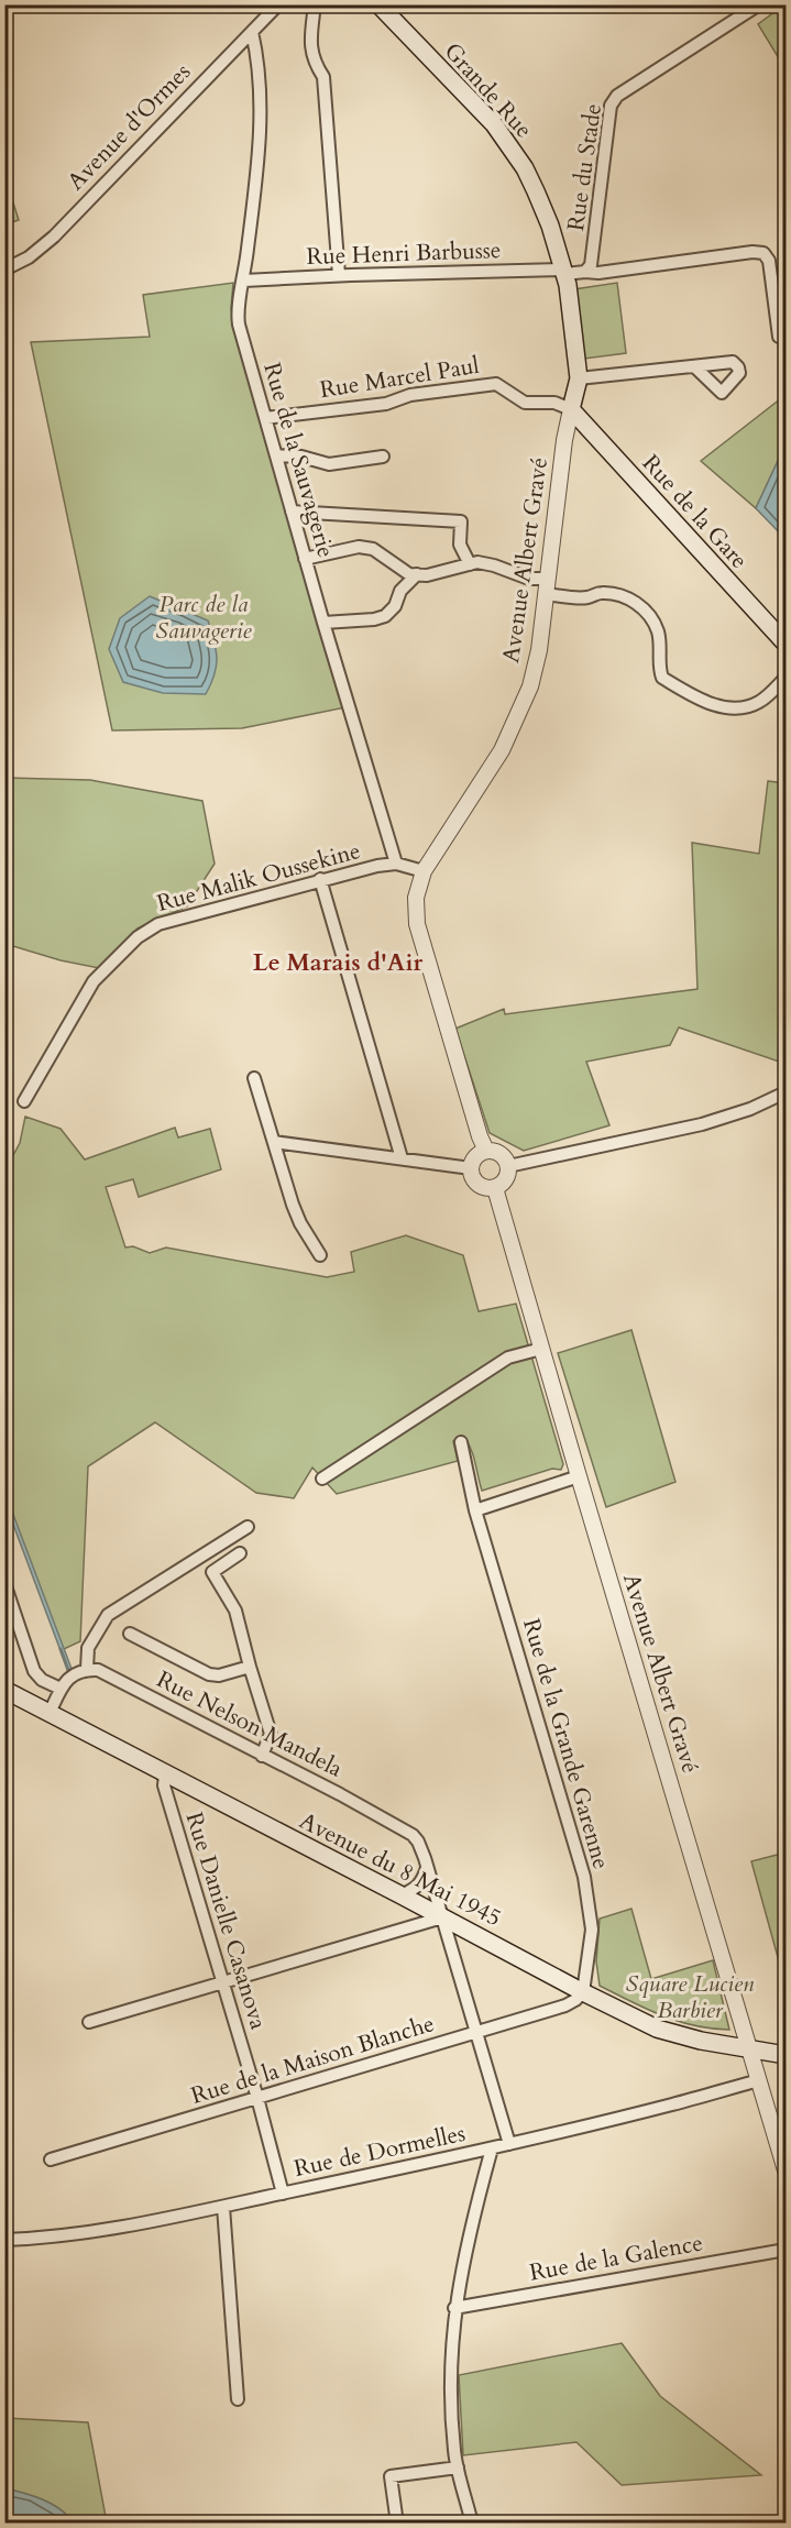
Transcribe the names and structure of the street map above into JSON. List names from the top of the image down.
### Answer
{
  "streets": {
    "main road": ["Grande Rue", "Rue de la Gare", "Avenue du 8 Mai 1945"],
    "street": [
      "Avenue d'Ormes",
      "Rue du Stade",
      "Rue Henri Barbusse",
      "Rue Marcel Paul",
      "Rue de la Sauvagerie",
      "Avenue Albert Gravé",
      "Rue Malik Oussekine",
      "Rue Nelson Mandela",
      "Rue de la Grande Garenne",
      "Rue Danielle Casanova",
      "Rue de la Maison Blanche",
      "Rue de Dormelles",
      "Rue de la Galence"
    ]
  },
  "crossings": [
    ["Grande Rue", "Rue Henri Barbusse"],
    ["Grande Rue", "Rue Marcel Paul"],
    ["Grande Rue", "Rue de la Gare"],
    ["Grande Rue", "Avenue Albert Gravé"],
    ["Avenue d'Ormes", "Rue de la Sauvagerie"],
    ["Rue Henri Barbusse", "Rue de la Sauvagerie"],
    ["Rue Marcel Paul", "Rue de la Sauvagerie"],
    ["Rue Marcel Paul", "Rue de la Gare"],
    ["Rue Marcel Paul", "Avenue Albert Gravé"],
    ["Rue de la Sauvagerie", "Rue Malik Oussekine"],
    ["Rue de la Gare", "Avenue Albert Gravé"],
    ["Avenue Albert Gravé", "Avenue du 8 Mai 1945"],
    ["Avenue Albert Gravé", "Rue de Dormelles"],
    ["Rue Nelson Mandela", "Avenue du 8 Mai 1945"],
    ["Rue Nelson Mandela", "Rue de la Maison Blanche"],
    ["Rue Nelson Mandela", "Rue de Dormelles"],
    ["Rue de la Grande Garenne", "Avenue du 8 Mai 1945"],
    ["Rue de la Grande Garenne", "Rue de la Maison Blanche"],
    ["Avenue du 8 Mai 1945", "Rue Danielle Casanova"],
    ["Avenue du 8 Mai 1945", "Rue de la Maison Blanche"],
    ["Rue Danielle Casanova", "Rue de la Maison Blanche"],
    ["Rue Danielle Casanova", "Rue de Dormelles"]
  ],
  "districts": ["Le Marais d'Air"],
  "parks": ["Parc de la Sauvagerie", "Square Lucien Barbier"]
}
